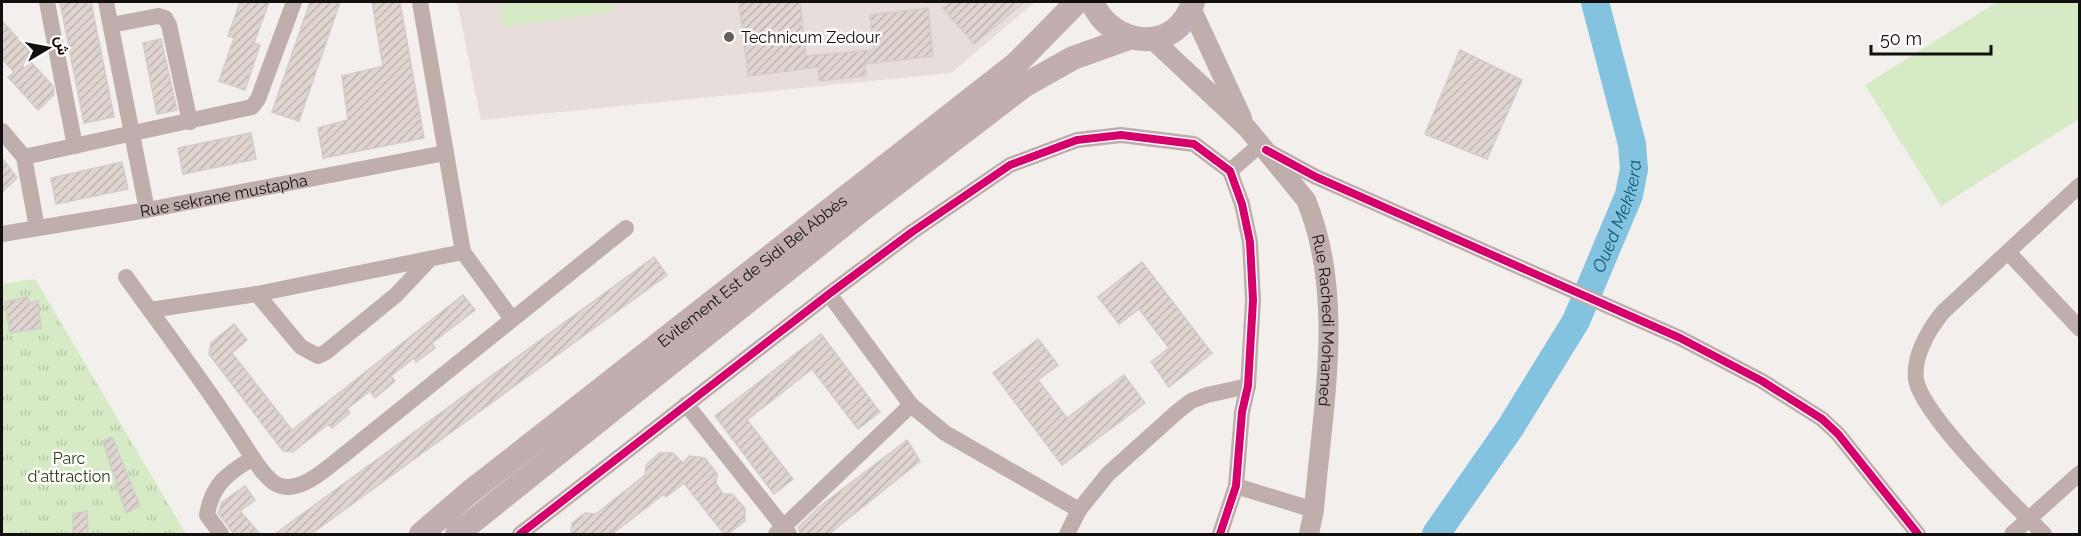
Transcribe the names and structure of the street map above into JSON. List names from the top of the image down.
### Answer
{
  "streets": {
    "highway": ["Evitement Est de Sidi Bel Abbès"],
    "main road": ["Rue Rachedi Mohamed"],
    "street": ["Rue sekrane mustapha"]
  },
  "water": ["Oued Mekkera"],
  "parks": ["Parc d'attraction"],
  "places": ["Technicum Zedour"],
  "scale_bar": "50 m",
  "north": "right"
}
